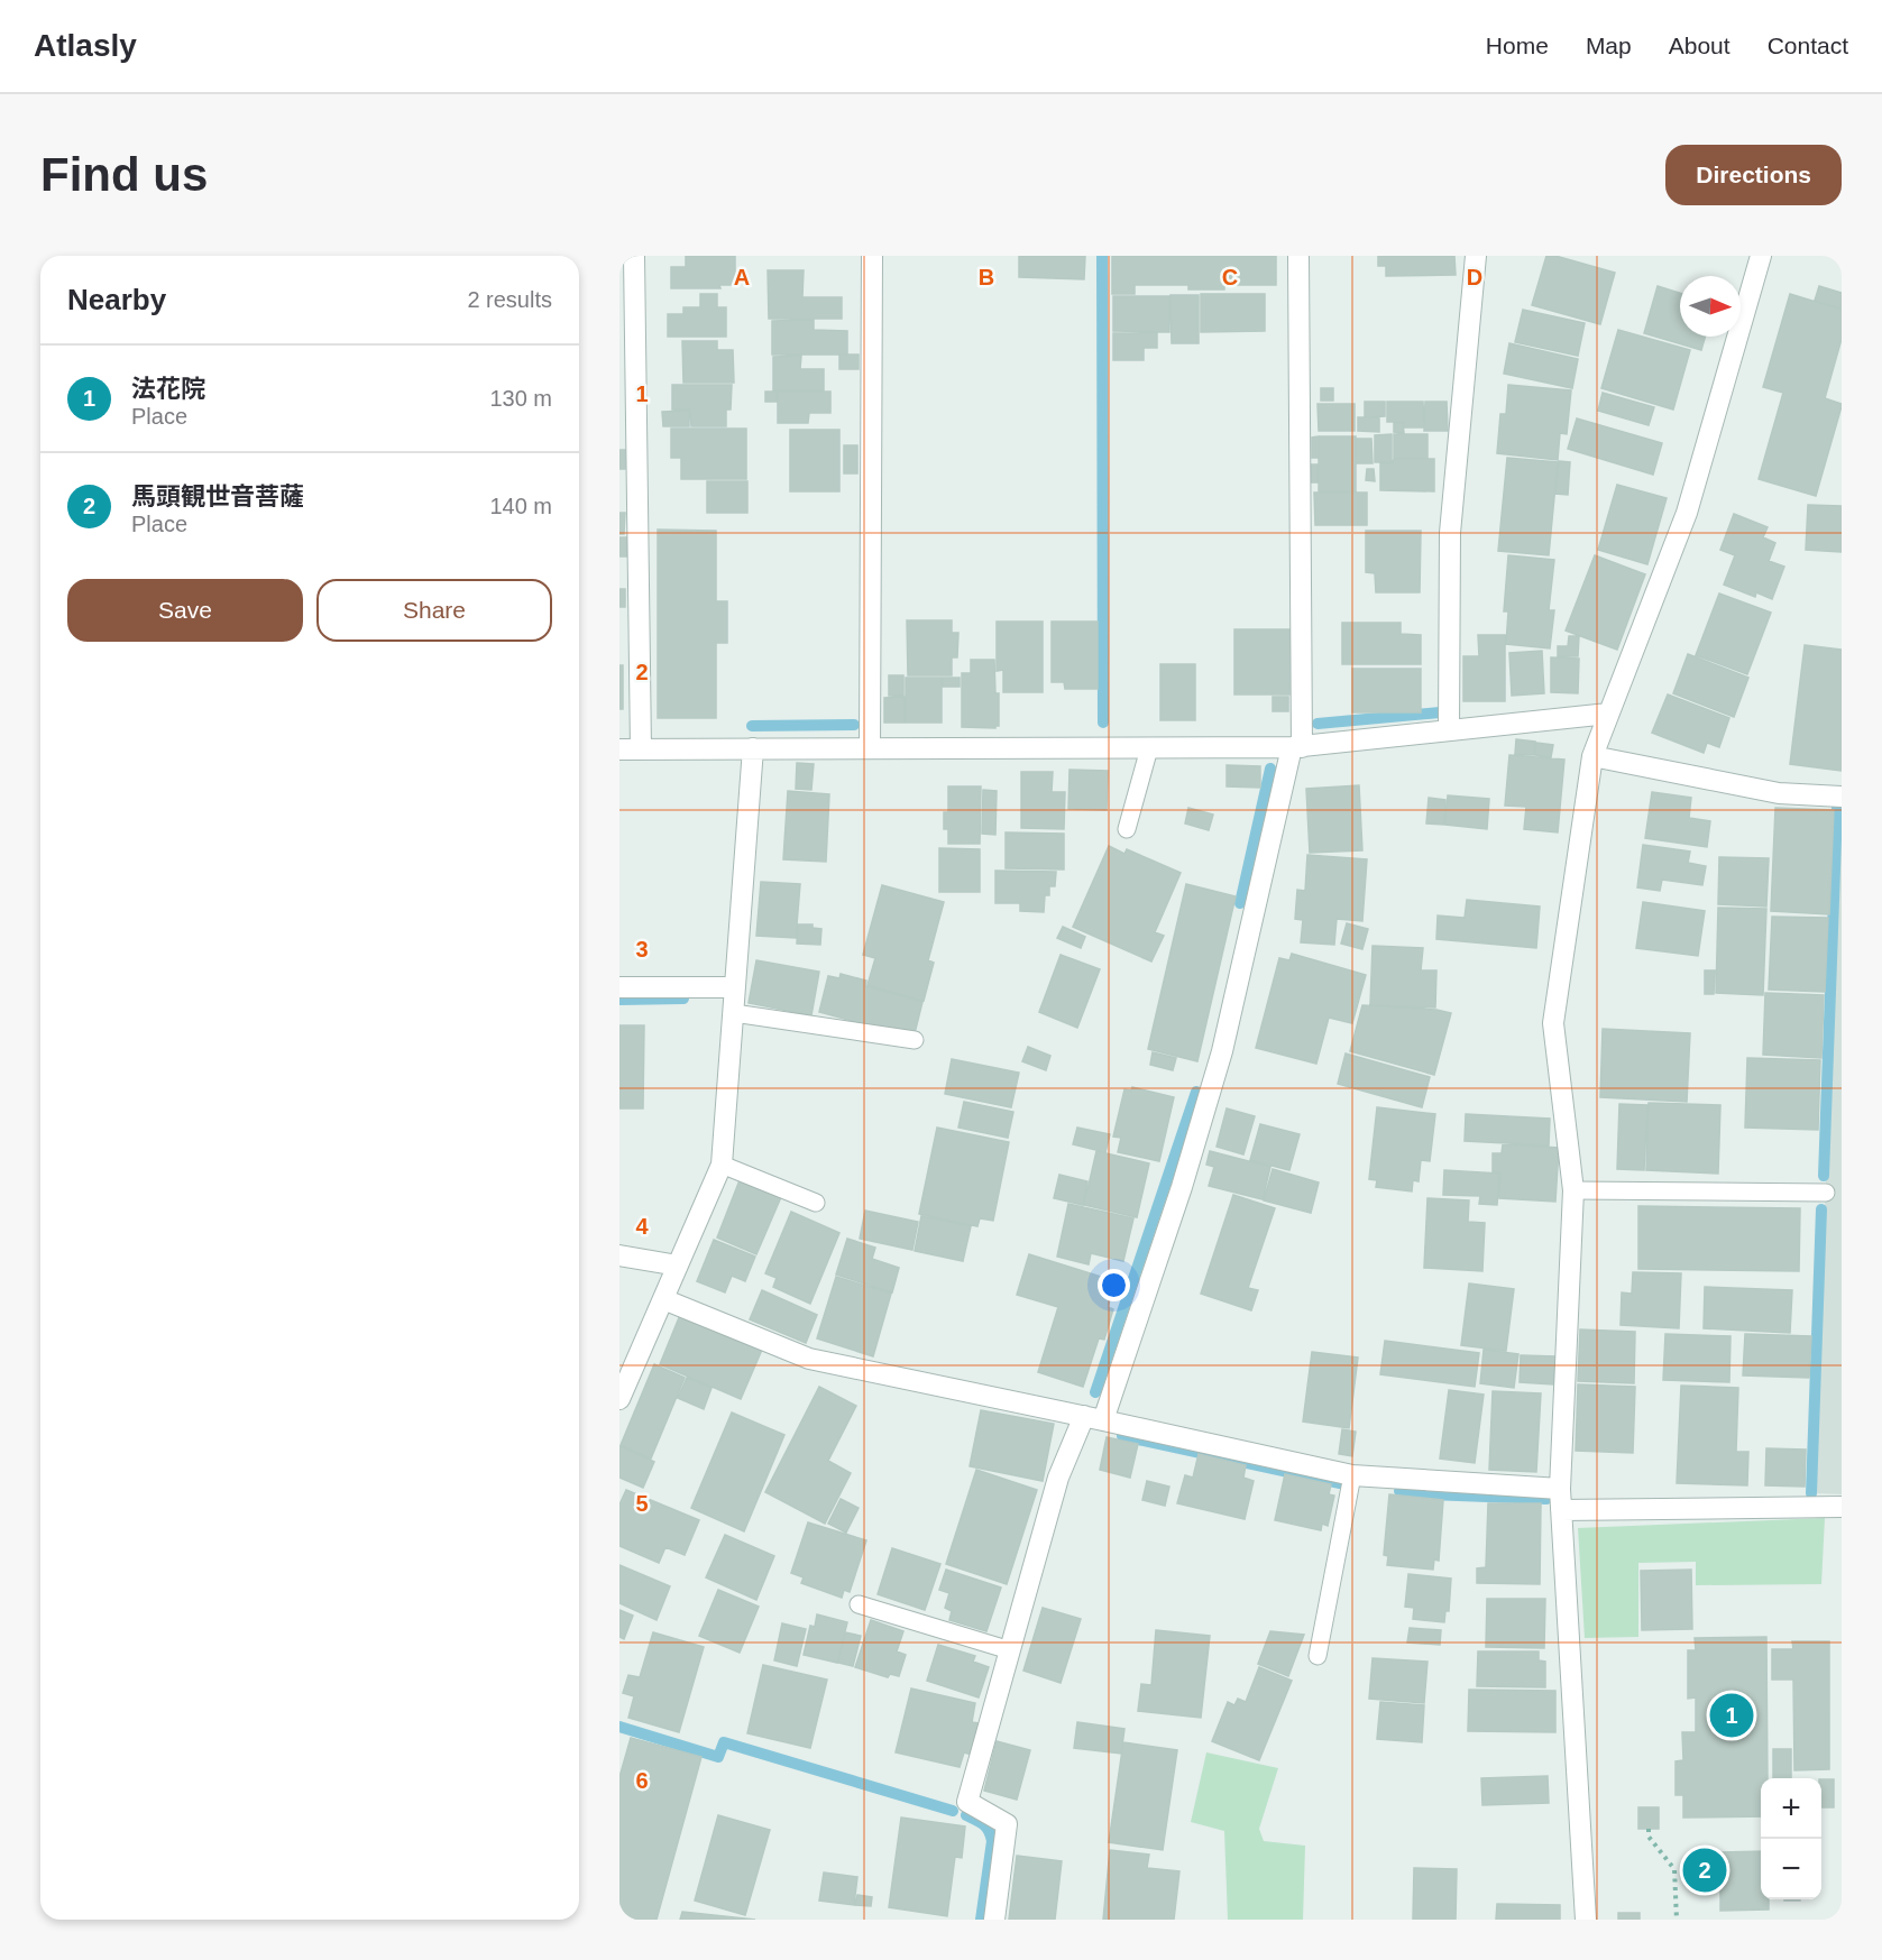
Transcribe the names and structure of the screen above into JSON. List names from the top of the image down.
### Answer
{
  "north": "right",
  "page": {
    "header": "Atlasly",
    "nav": [
      "Home",
      "Map",
      "About",
      "Contact"
    ],
    "buttons": [
      "Directions",
      ["Save", "Share"]
    ],
    "title": "Find us",
    "heading": ["Nearby", "2 results"],
    "list": [
      {
        "mark": "1",
        "name": "法花院",
        "note": "Place",
        "value": "130 m"
      },
      {
        "mark": "2",
        "name": "馬頭観世音菩薩",
        "note": "Place",
        "value": "140 m"
      }
    ],
    "pins": ["1", "2"],
    "map_buttons": ["+", "−"]
  },
  "grid": {
    "columns": [
      "A",
      "B",
      "C",
      "D"
    ],
    "rows": [
      "1",
      "2",
      "3",
      "4",
      "5",
      "6"
    ]
  }
}
